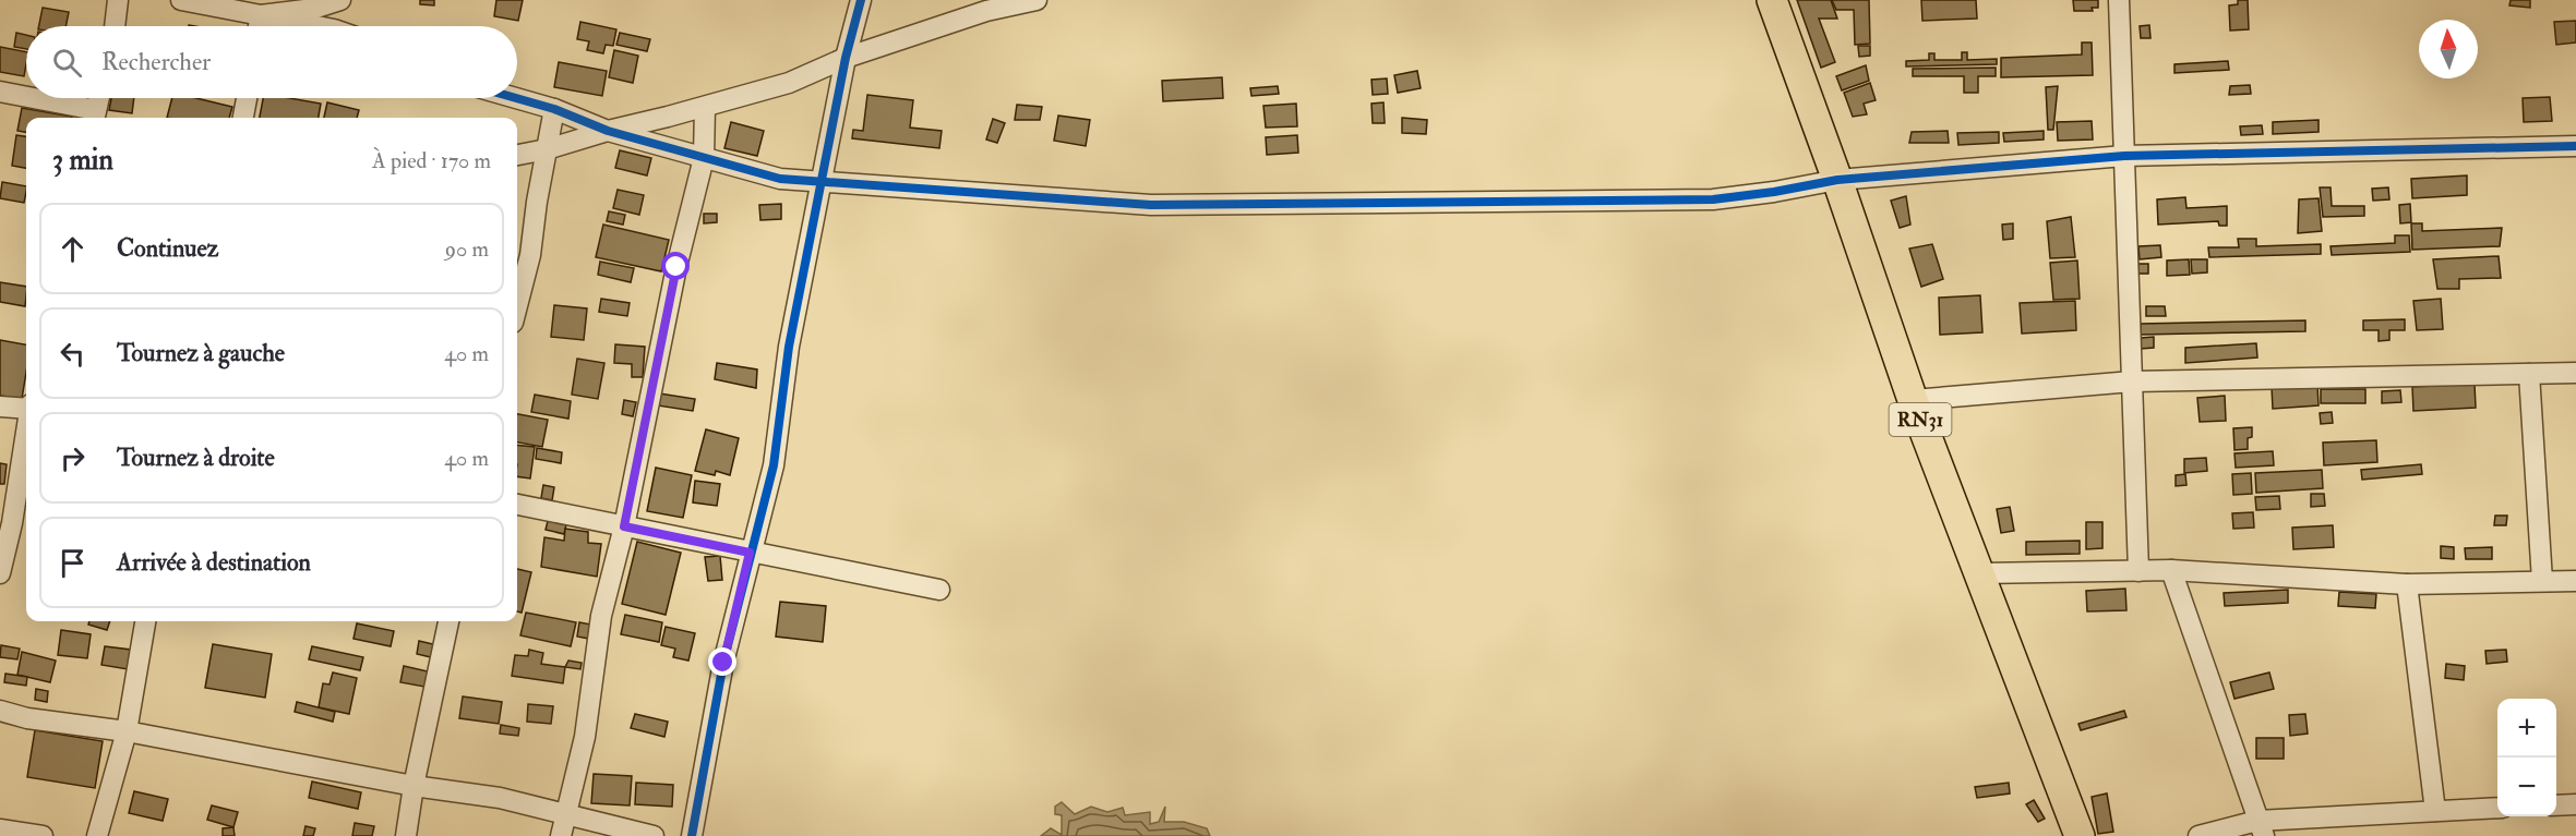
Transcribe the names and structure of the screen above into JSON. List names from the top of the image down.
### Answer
{
  "streets": {
    "main road": ["RN31"]
  },
  "north": "top",
  "page": {
    "search": "Rechercher",
    "heading": ["3 min", "À pied · 170 m"],
    "list": [
      ["Continuez", "90 m"],
      ["Tournez à gauche", "40 m"],
      ["Tournez à droite", "40 m"],
      "Arrivée à destination"
    ],
    "map_buttons": ["+", "−"]
  }
}
